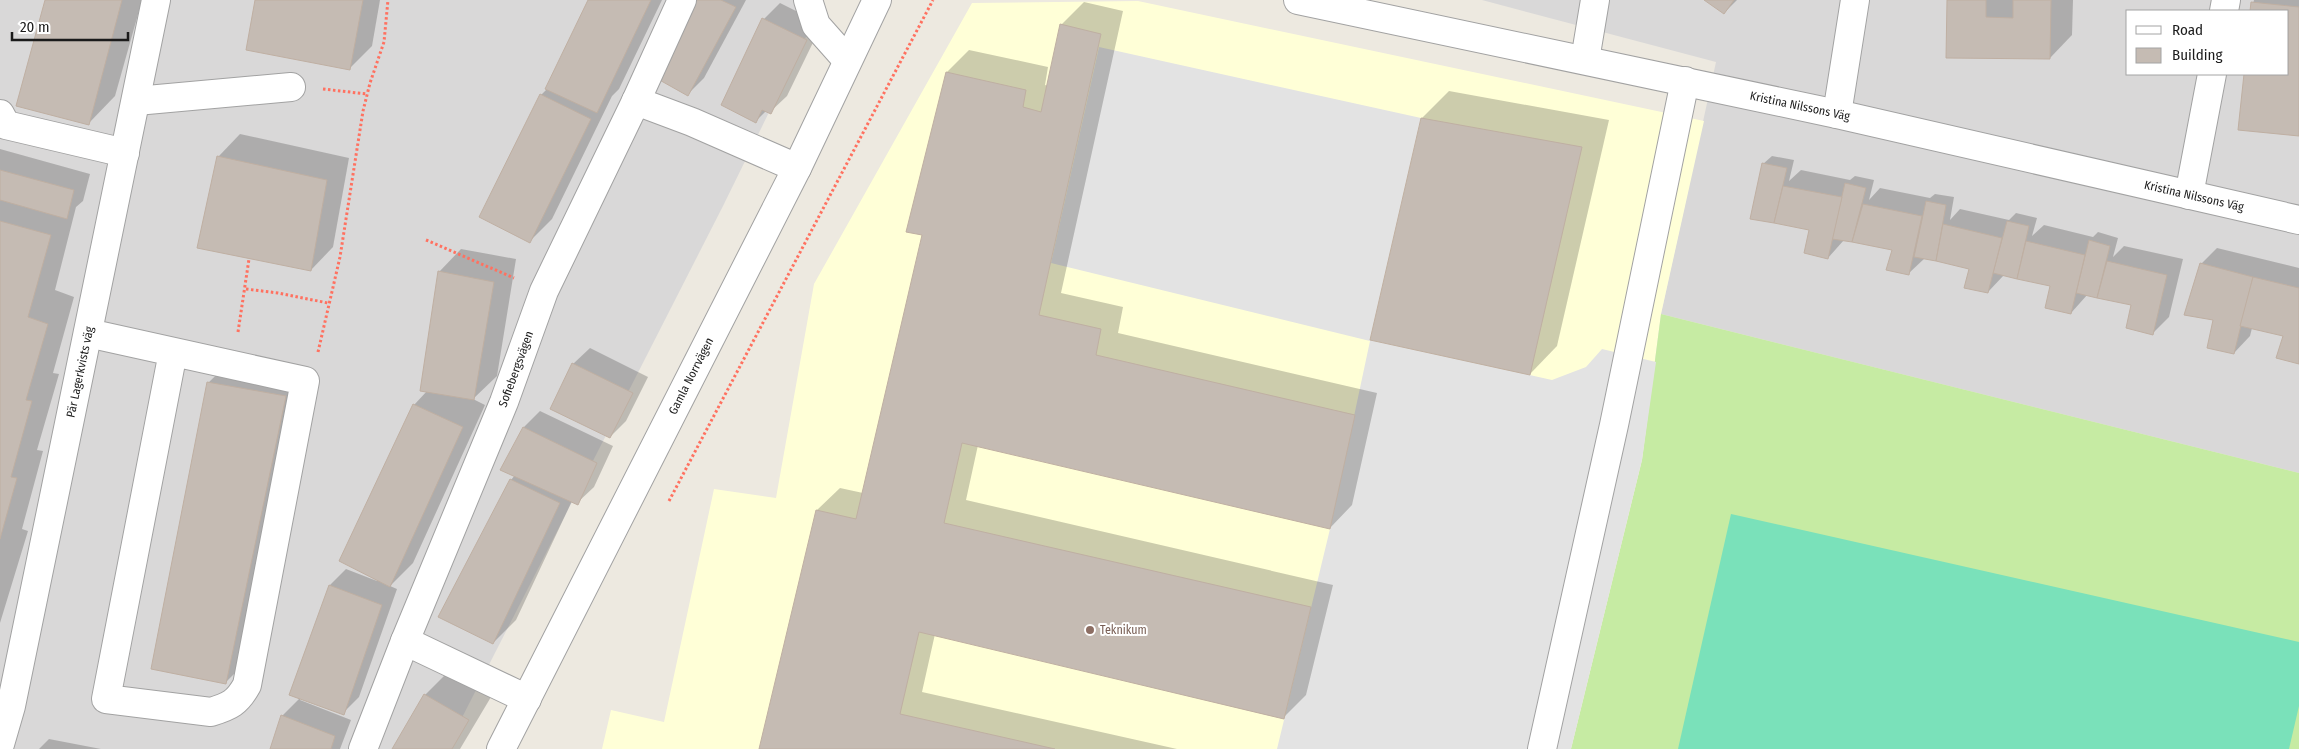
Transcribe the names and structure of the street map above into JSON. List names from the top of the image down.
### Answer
{
  "streets": {
    "street": [
      "Kristina Nilssons Väg",
      "Sofiebergsvägen",
      "Pär Lagerkvists väg",
      "Gamla Norrvägen"
    ]
  },
  "places": ["Teknikum"],
  "legend": ["Road", "Building"],
  "scale_bar": "20 m"
}
